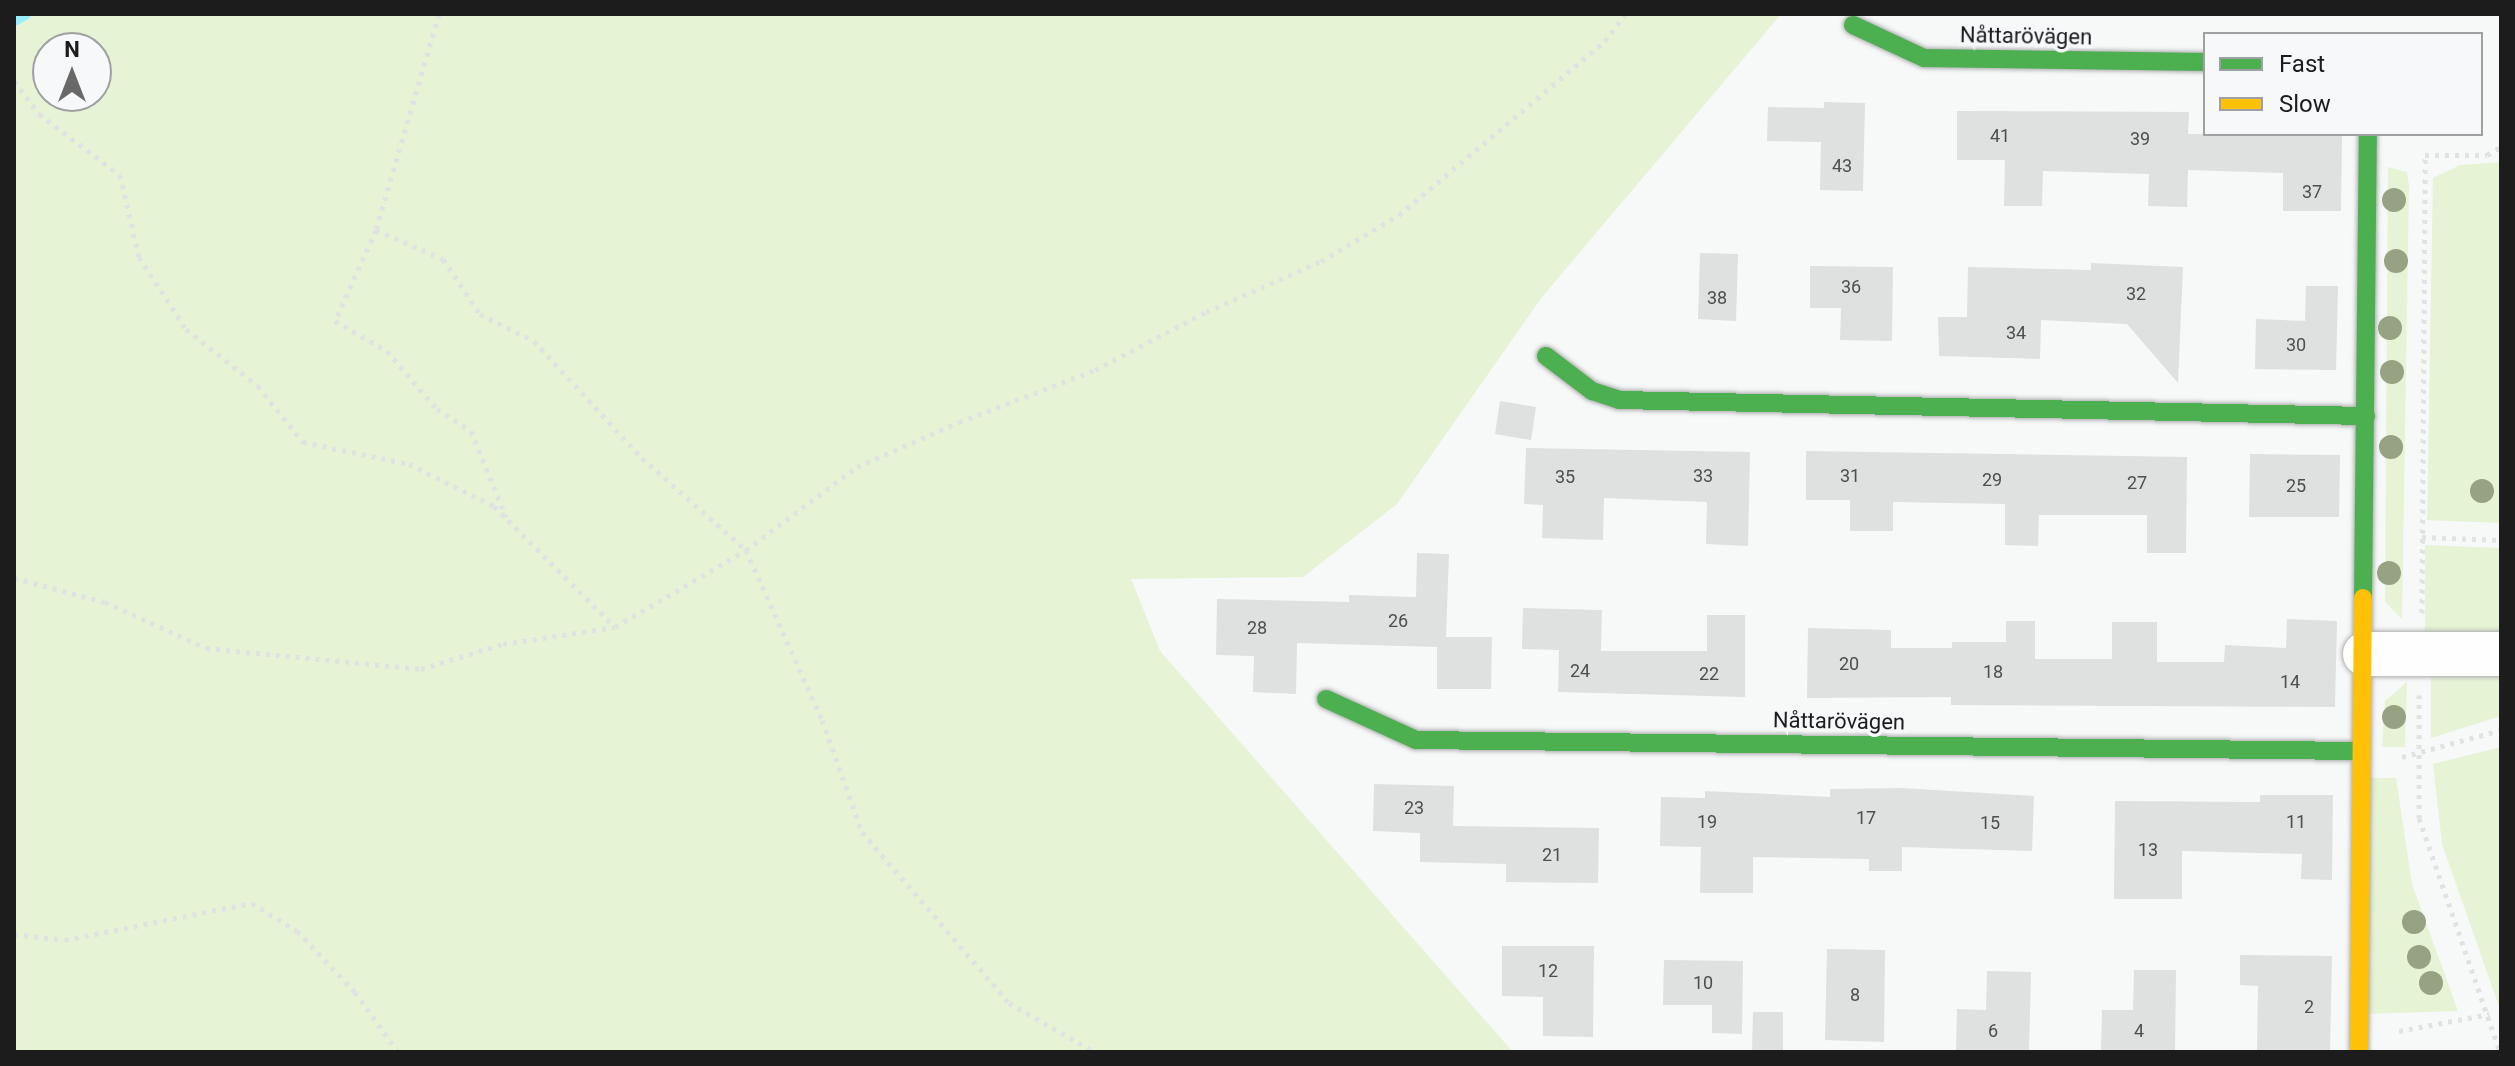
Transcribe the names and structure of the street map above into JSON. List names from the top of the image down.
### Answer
{
  "streets": {
    "street": ["Nåttarövägen"]
  },
  "house_numbers": [
    "41",
    "39",
    "43",
    "37",
    "36",
    "32",
    "38",
    "34",
    "30",
    "33",
    "31",
    "35",
    "29",
    "27",
    "25",
    "26",
    "28",
    "20",
    "24",
    "18",
    "22",
    "14",
    "23",
    "17",
    "19",
    "11",
    "15",
    "13",
    "21",
    "12",
    "10",
    "8",
    "2",
    "6",
    "4"
  ],
  "legend": ["Fast", "Slow"],
  "north": "top"
}
